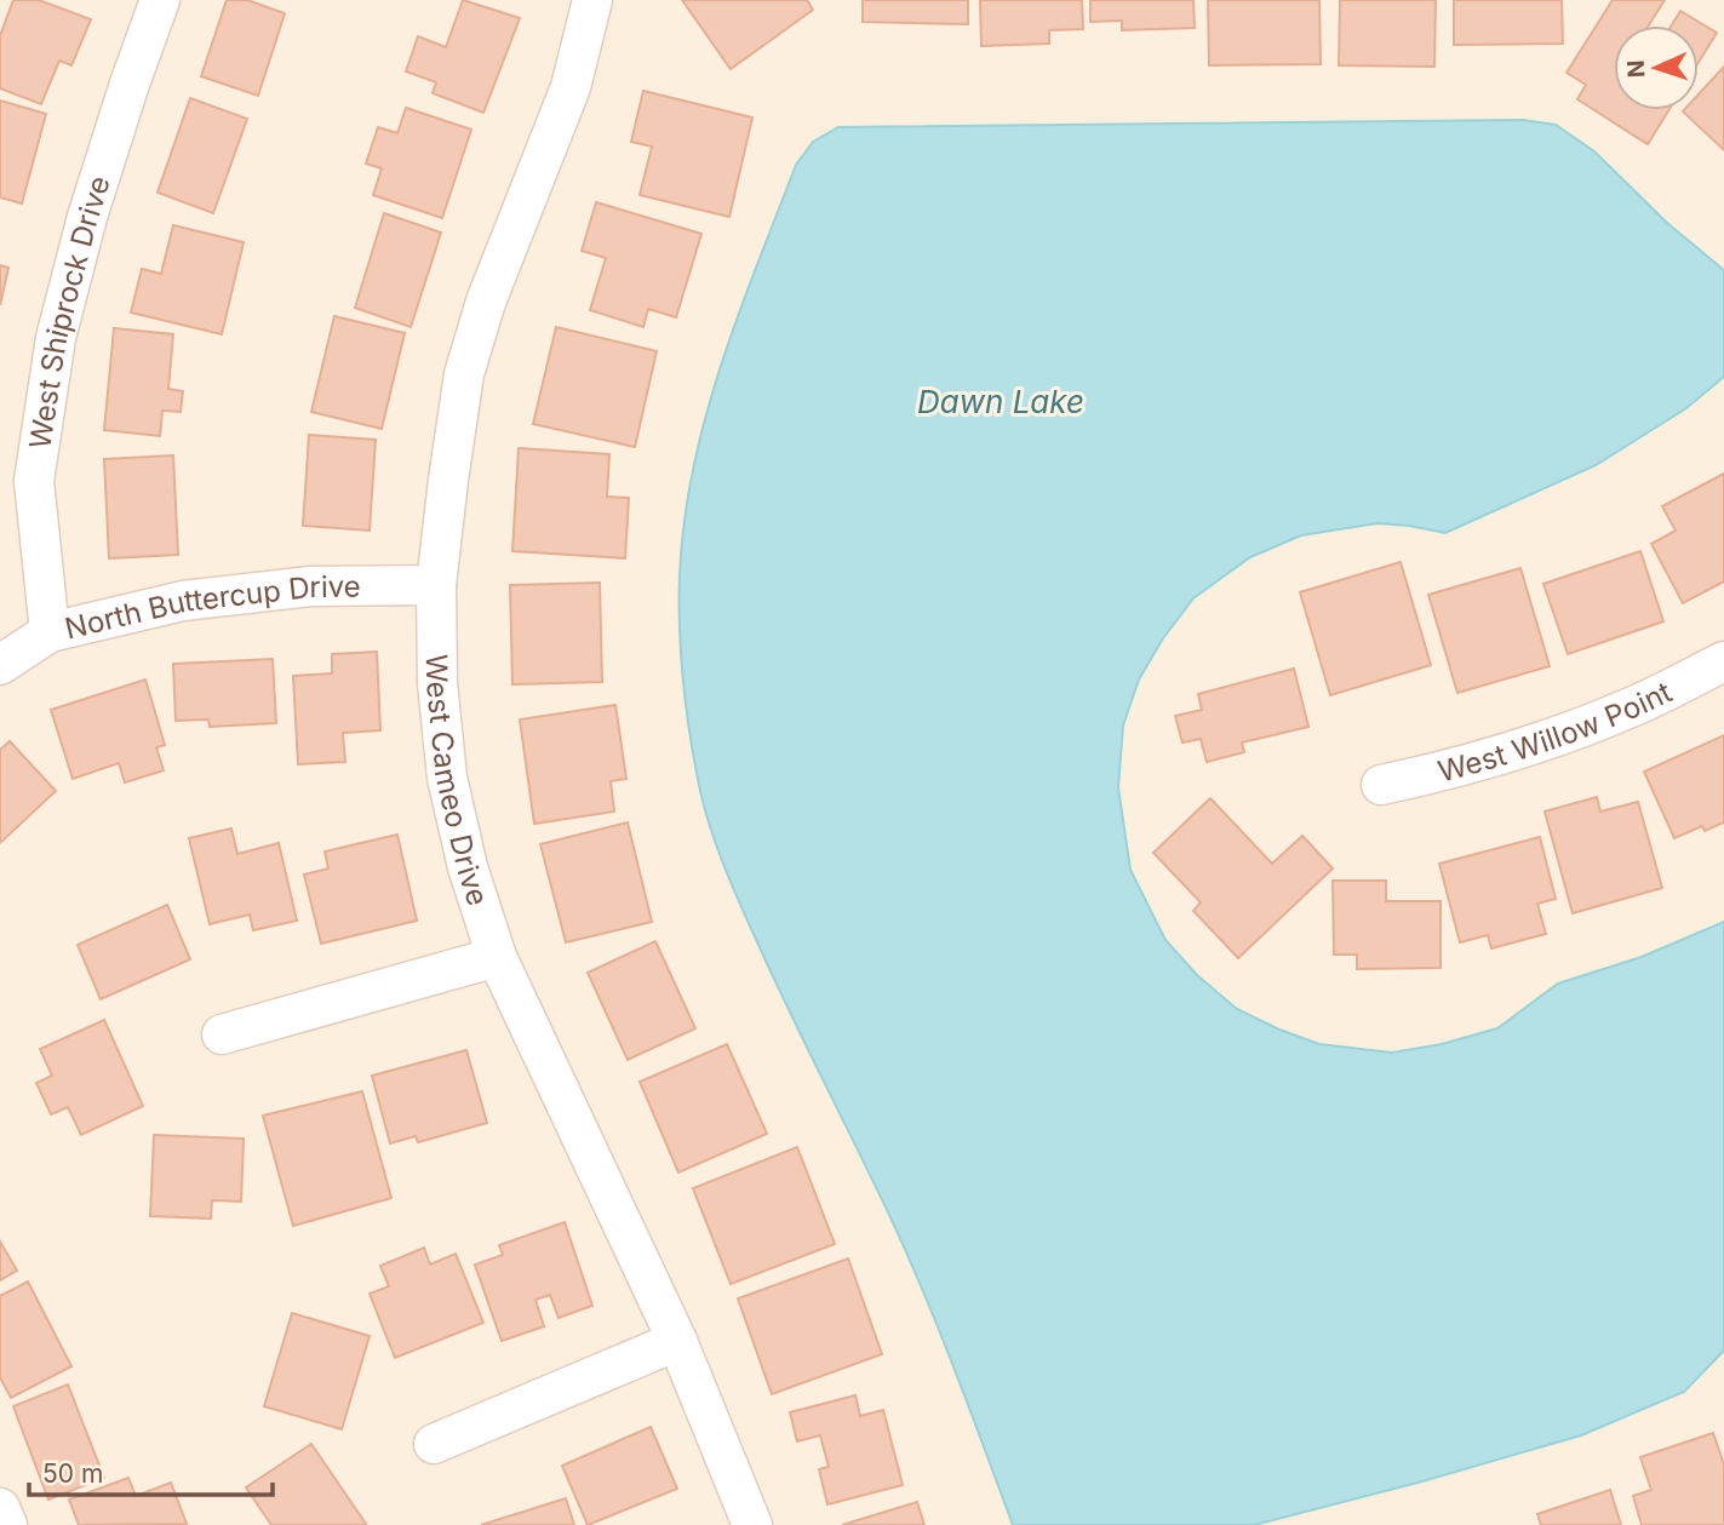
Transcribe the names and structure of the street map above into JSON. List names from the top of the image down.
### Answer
{
  "streets": {
    "street": [
      "West Shiprock Drive",
      "North Buttercup Drive",
      "West Willow Point",
      "West Cameo Drive"
    ]
  },
  "crossings": [
    ["West Shiprock Drive", "North Buttercup Drive"],
    ["North Buttercup Drive", "West Cameo Drive"]
  ],
  "water": ["Dawn Lake"],
  "scale_bar": "50 m",
  "north": "left"
}
